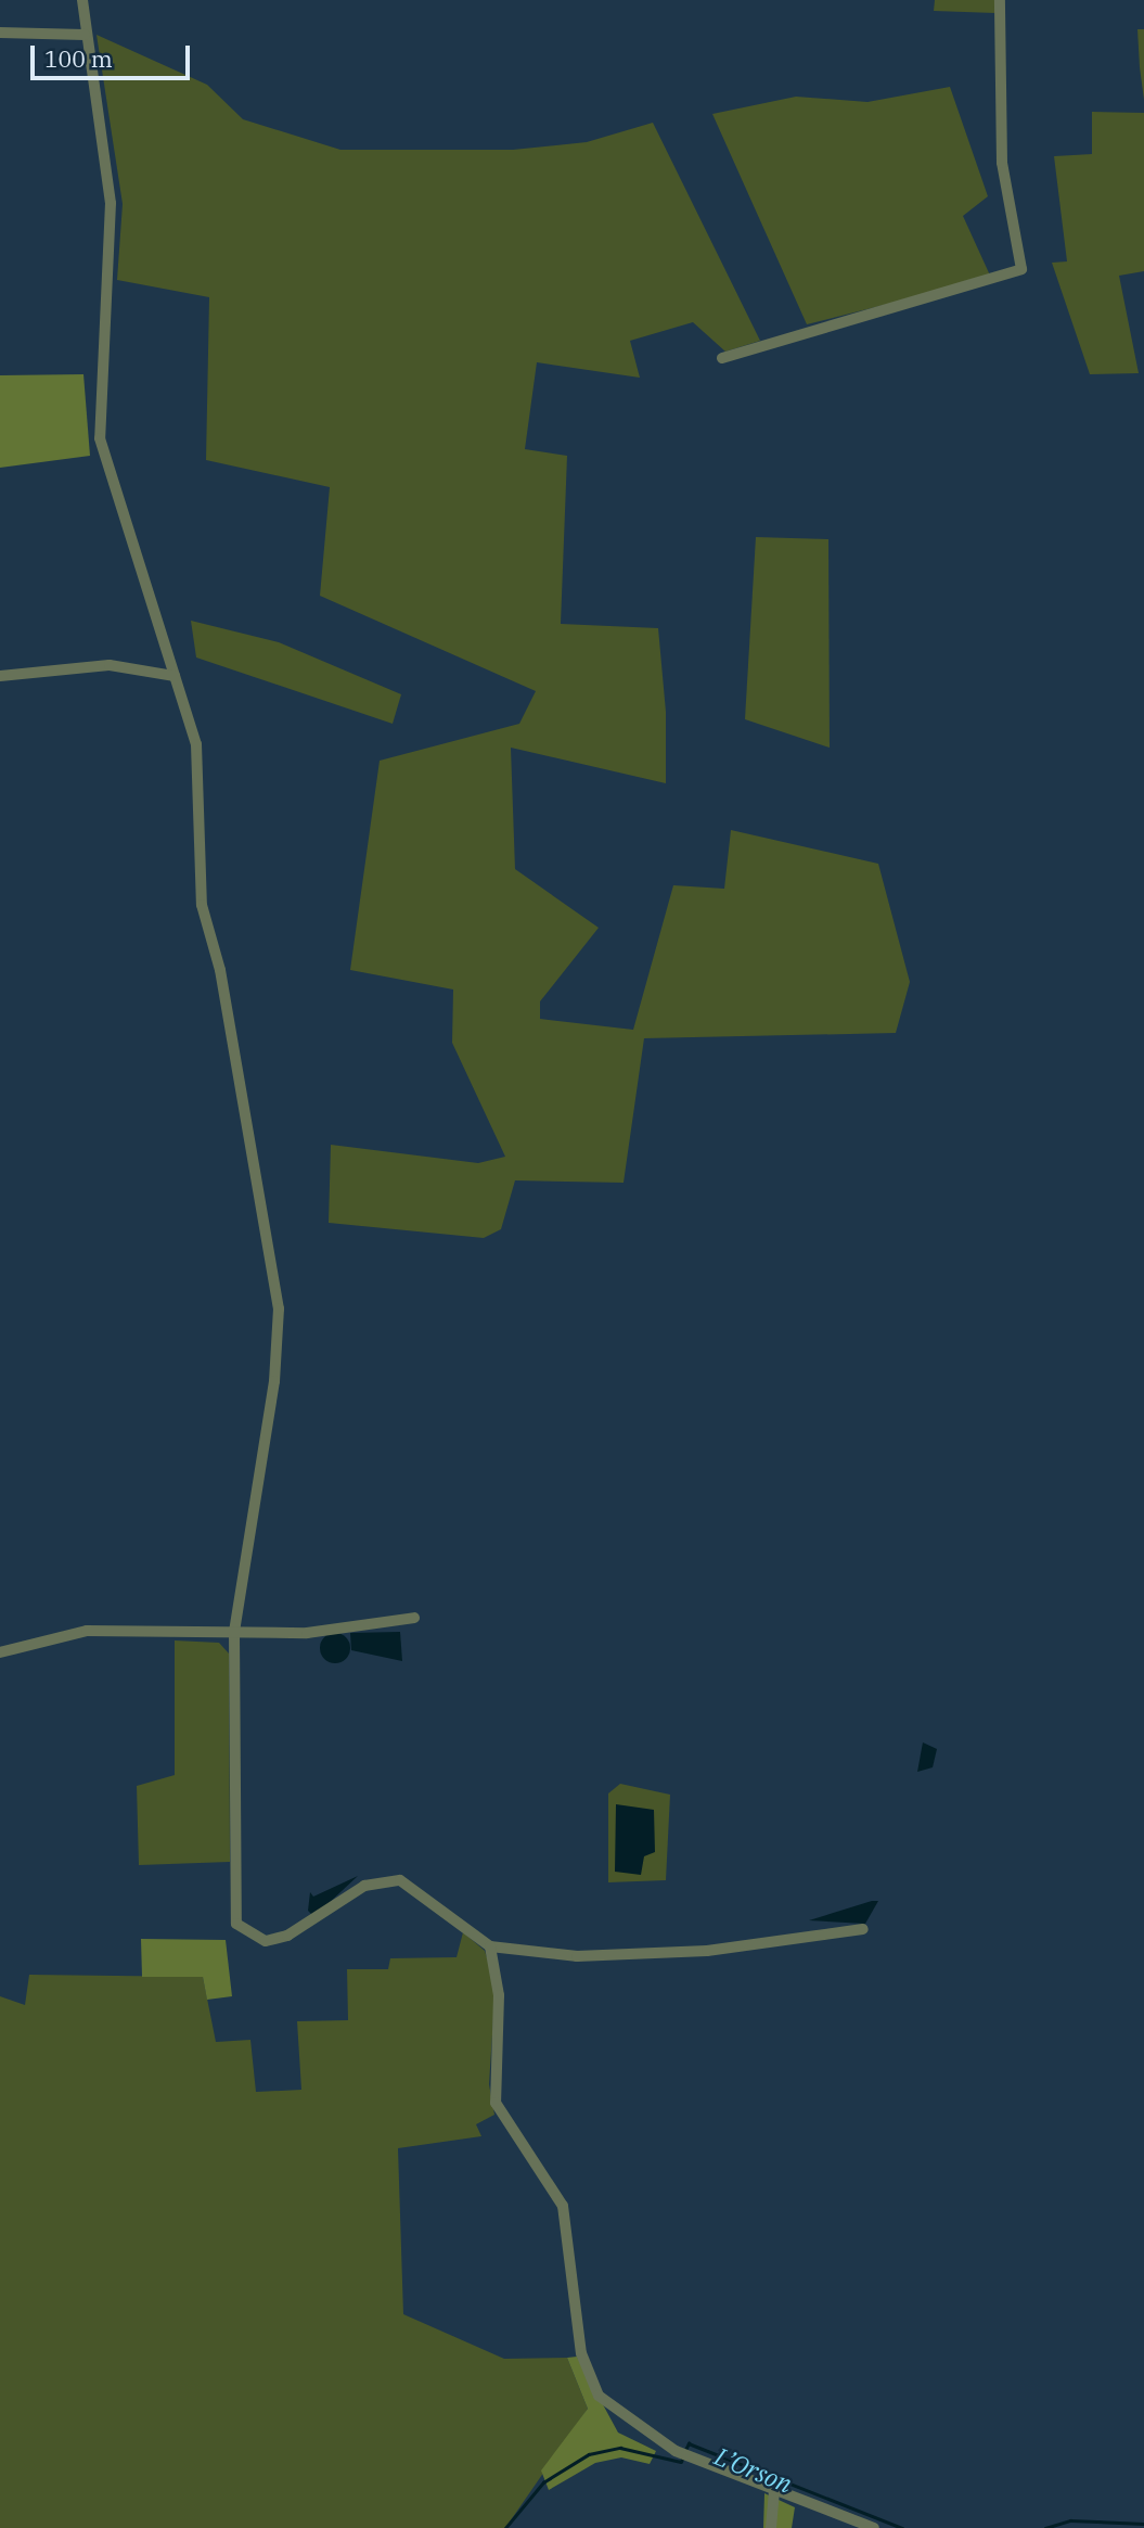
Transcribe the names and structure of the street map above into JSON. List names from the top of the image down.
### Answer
{
  "water": ["L’Orson"],
  "scale_bar": "100 m"
}
